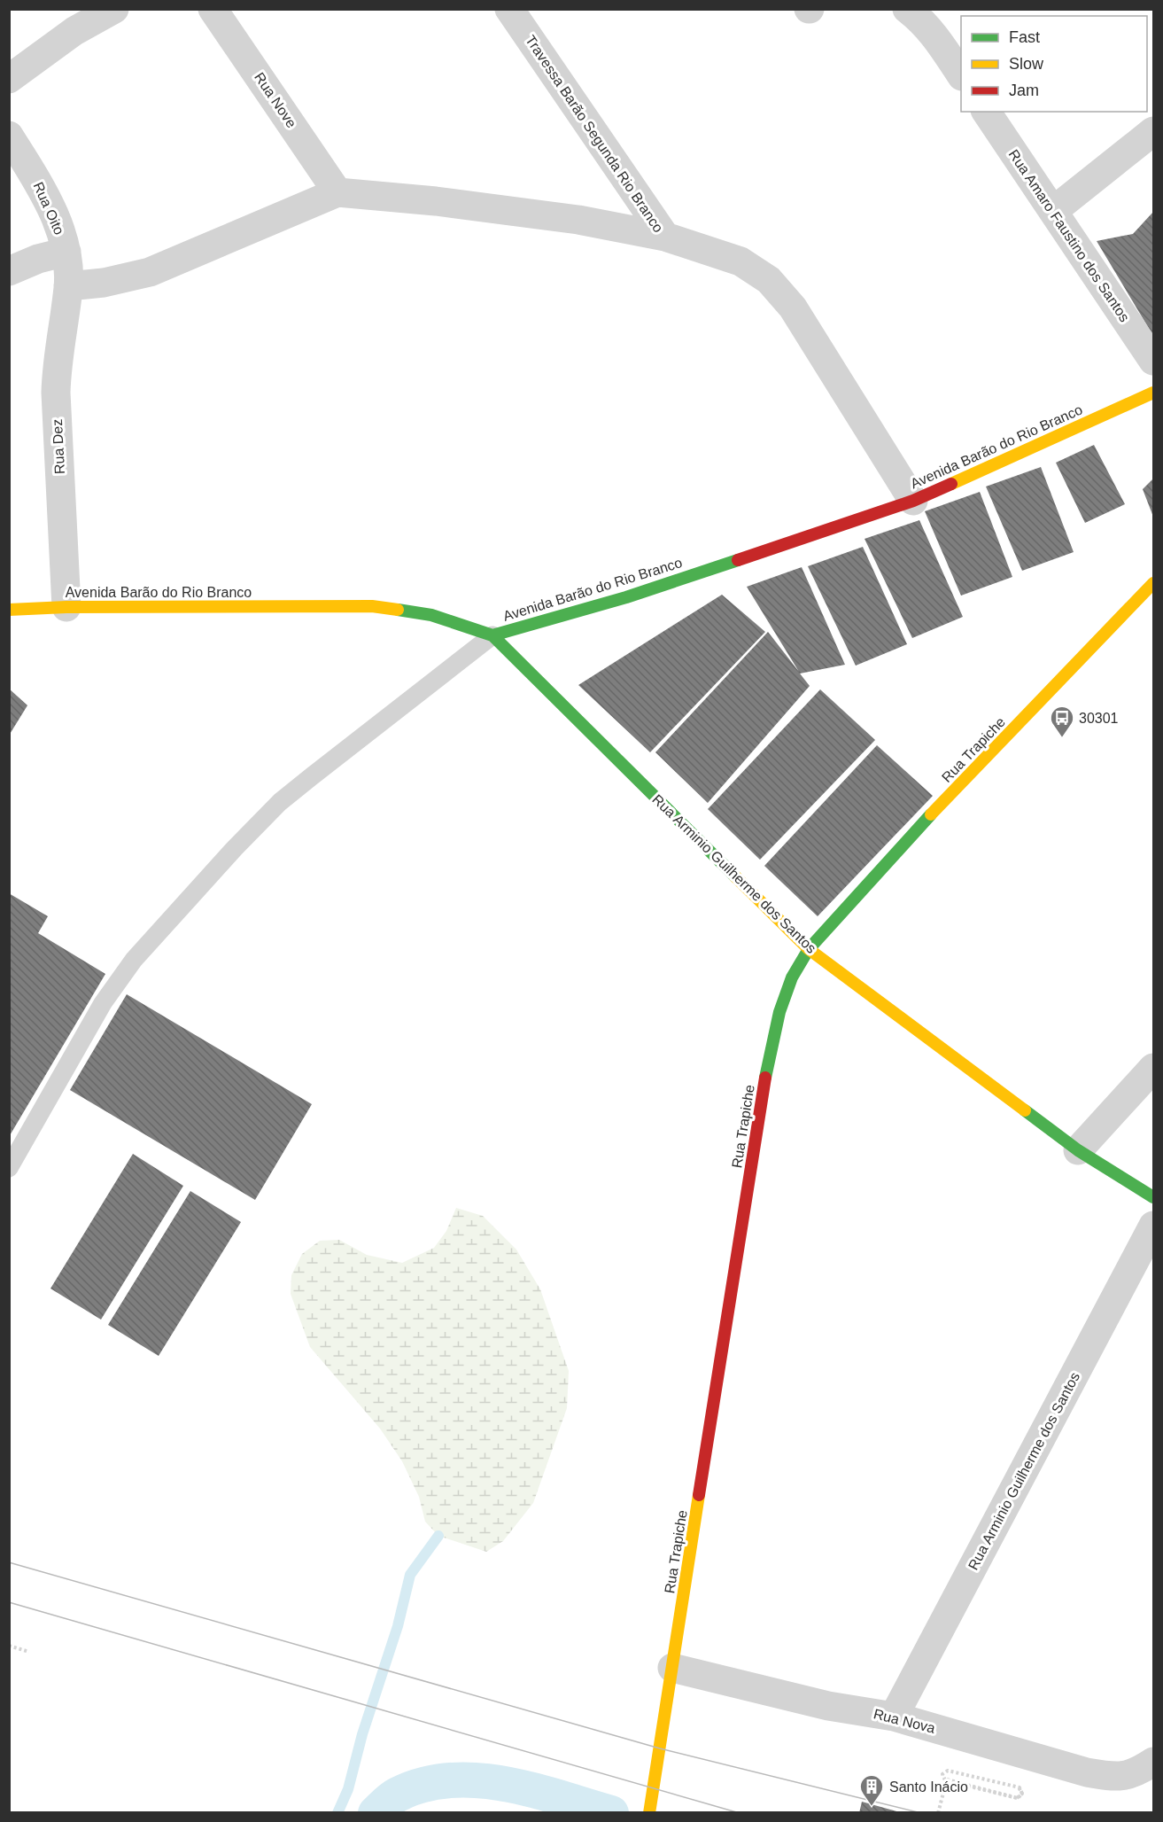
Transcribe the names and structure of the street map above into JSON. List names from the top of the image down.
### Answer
{
  "streets": {
    "street": [
      "Rua Nove",
      "Travessa Barão Segunda Rio Branco",
      "Rua Oito",
      "Rua Amaro Faustino dos Santos",
      "Rua Dez",
      "Avenida Barão do Rio Branco",
      "Rua Trapiche",
      "Rua Arminio Guilherme dos Santos",
      "Rua Nova"
    ]
  },
  "crossings": [
    ["Travessa Barão Segunda Rio Branco", "Avenida Barão do Rio Branco"],
    ["Rua Oito", "Rua Dez"],
    ["Rua Dez", "Avenida Barão do Rio Branco"],
    ["Avenida Barão do Rio Branco", "Rua Arminio Guilherme dos Santos"],
    ["Rua Trapiche", "Rua Arminio Guilherme dos Santos"],
    ["Rua Trapiche", "Rua Nova"],
    ["Rua Arminio Guilherme dos Santos", "Rua Nova"]
  ],
  "places": {
    "bus stop": ["30301"],
    "building": ["Santo Inácio"]
  },
  "legend": ["Fast", "Slow", "Jam"]
}
